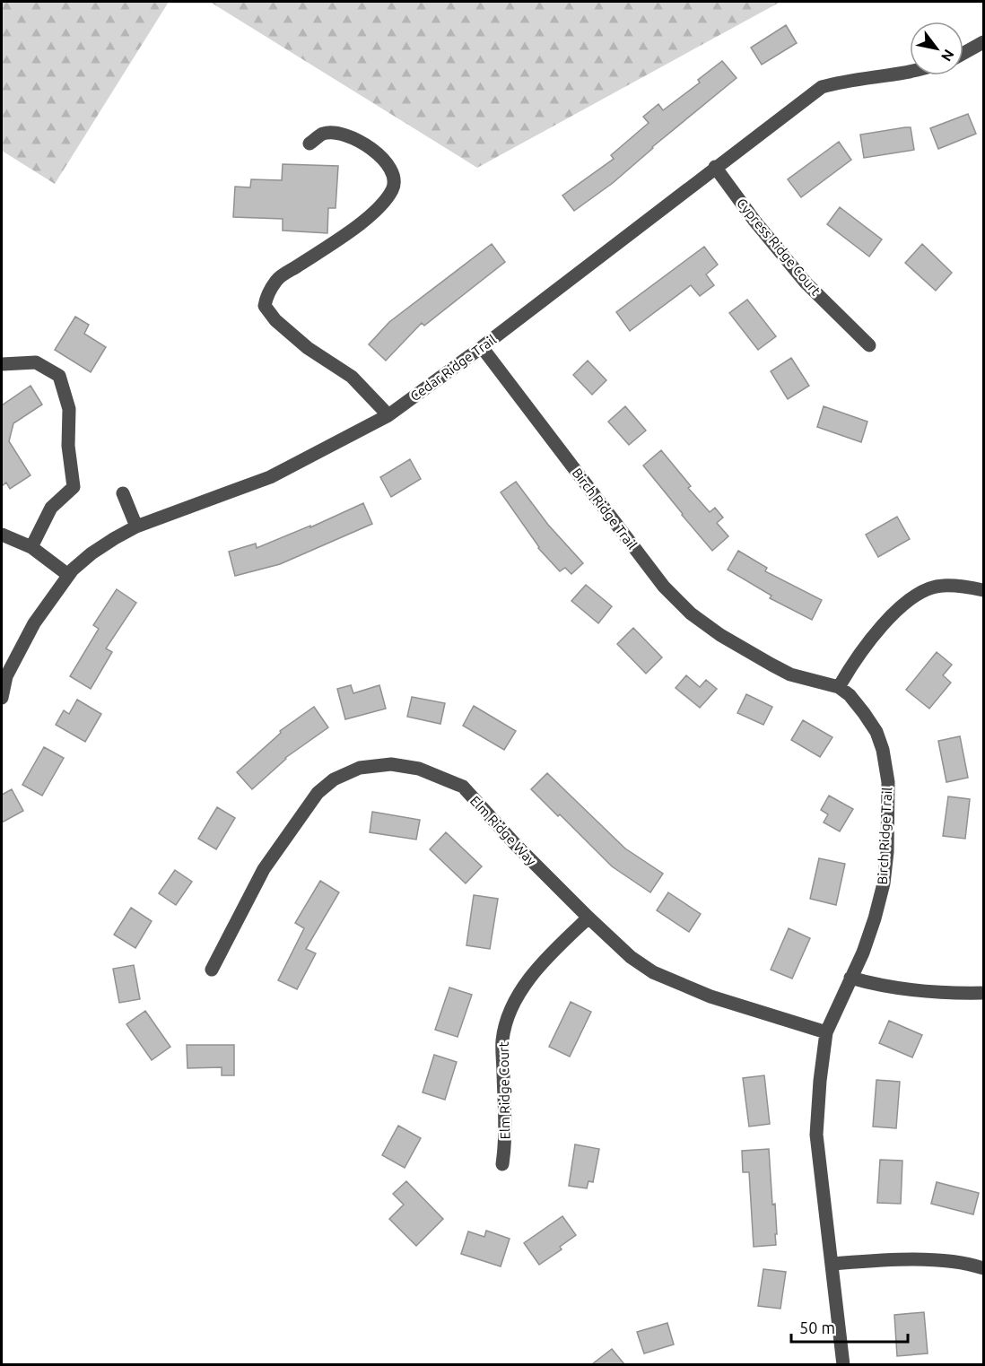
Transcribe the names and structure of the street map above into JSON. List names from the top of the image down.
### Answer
{
  "streets": {
    "street": [
      "Cypress Ridge Court",
      "Cedar Ridge Trail",
      "Birch Ridge Trail",
      "Elm Ridge Way",
      "Elm Ridge Court"
    ]
  },
  "crossings": [
    ["Cypress Ridge Court", "Cedar Ridge Trail"],
    ["Cedar Ridge Trail", "Birch Ridge Trail"],
    ["Birch Ridge Trail", "Elm Ridge Way"],
    ["Elm Ridge Way", "Elm Ridge Court"]
  ],
  "scale_bar": "50 m",
  "north": "bottom right"
}
